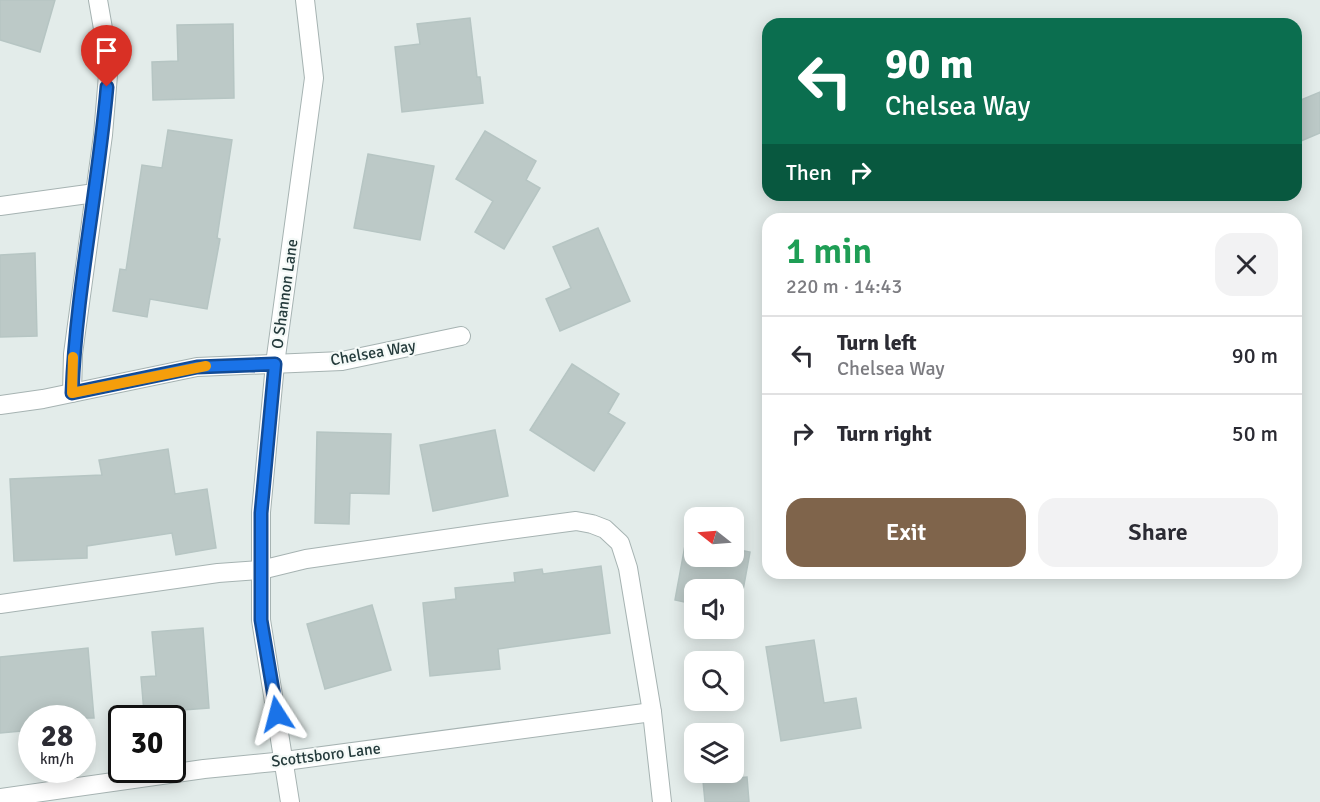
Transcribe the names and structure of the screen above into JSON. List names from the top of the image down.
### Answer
{
  "streets": {
    "street": ["O Shannon Lane", "Chelsea Way", "Scottsboro Lane"]
  },
  "crossings": [
    ["O Shannon Lane", "Chelsea Way"],
    ["O Shannon Lane", "Scottsboro Lane"]
  ],
  "north": "left",
  "page": {
    "turn": ["90 m", "Chelsea Way"],
    "then": "Then",
    "heading": ["1 min", "220 m · 14:43"],
    "list": [
      {
        "name": "Turn left",
        "note": "Chelsea Way",
        "value": "90 m"
      },
      {
        "name": "Turn right",
        "value": "50 m"
      }
    ],
    "buttons": ["Exit", "Share"],
    "speed": "28 km/h",
    "limit": "30"
  }
}
